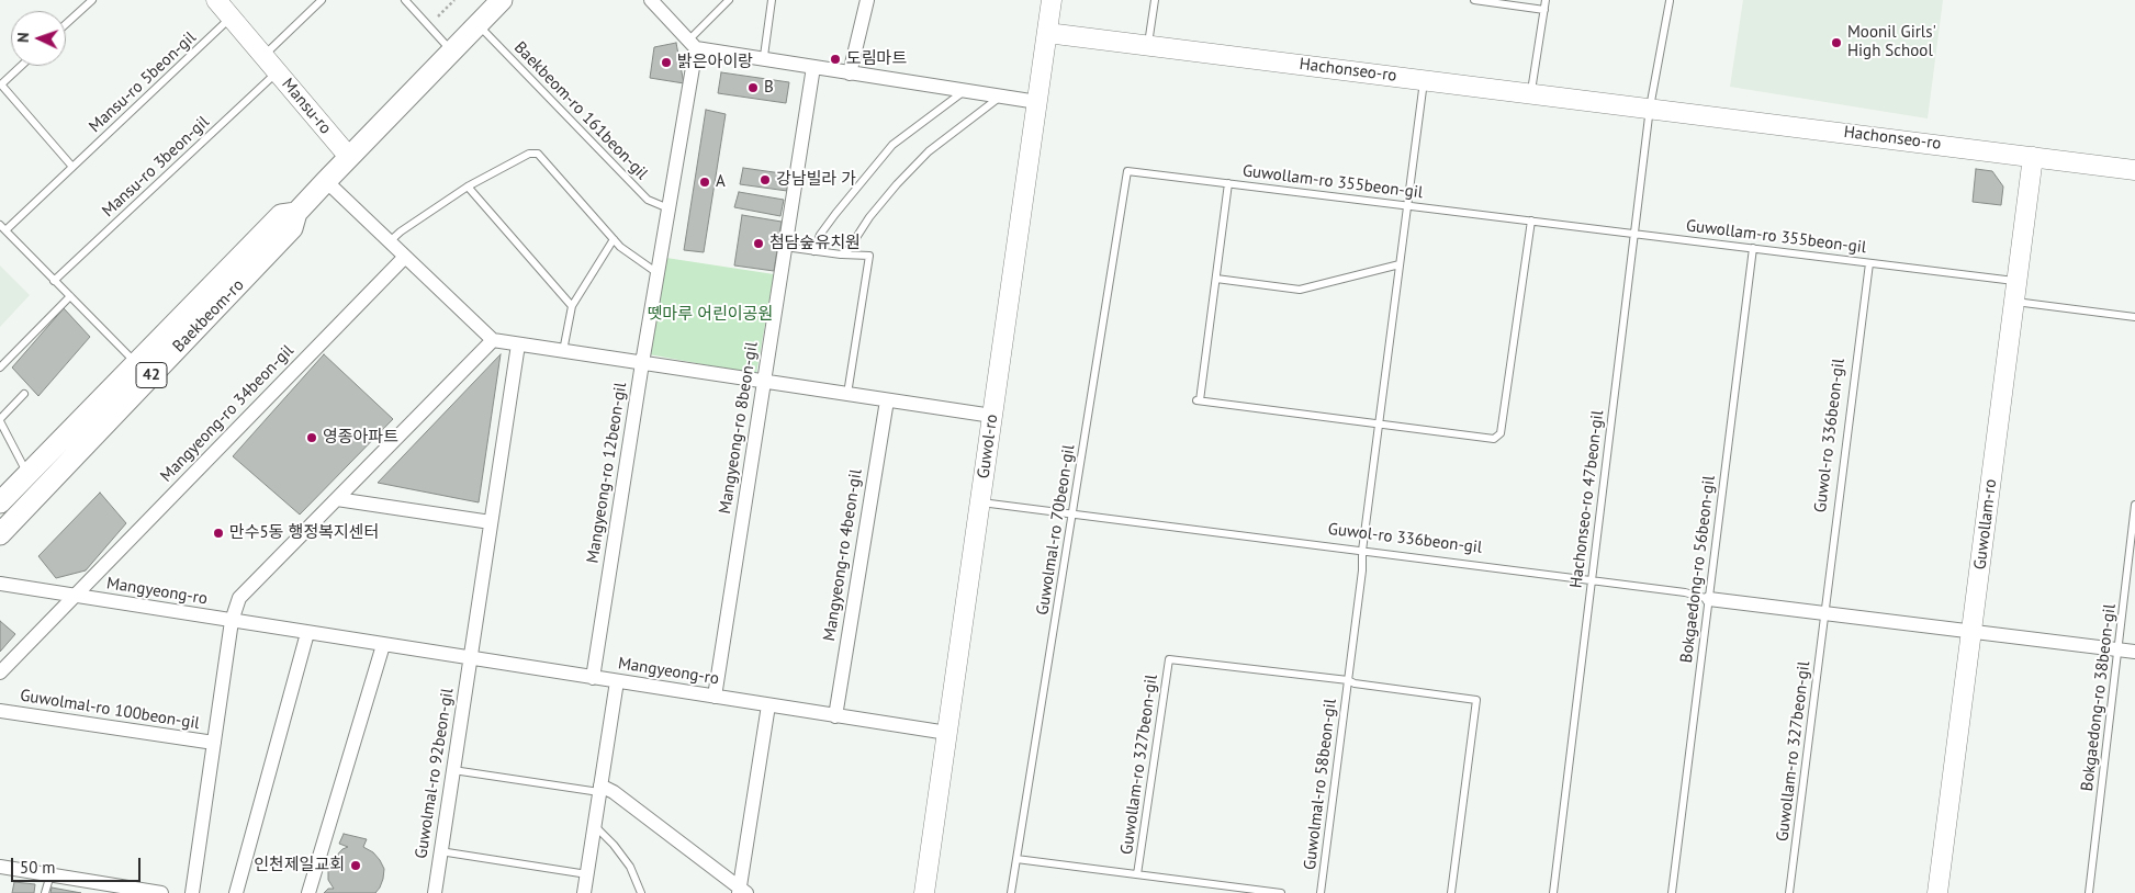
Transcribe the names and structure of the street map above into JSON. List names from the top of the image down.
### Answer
{
  "streets": {
    "main road": ["Baekbeom-ro", "42"],
    "street": [
      "Hachonseo-ro",
      "Mansu-ro",
      "Mangyeong-ro 34beon-gil",
      "Mangyeong-ro 8beon-gil",
      "Guwol-ro 336beon-gil",
      "Guwol-ro",
      "Mangyeong-ro 12beon-gil",
      "Guwollam-ro",
      "Mangyeong-ro 4beon-gil",
      "Mangyeong-ro",
      "Guwolmal-ro 100beon-gil",
      "Guwolmal-ro 92beon-gil"
    ],
    "lane": [
      "Mansu-ro 5beon-gil",
      "Baekbeom-ro 161beon-gil",
      "Mansu-ro 3beon-gil",
      "Guwollam-ro 355beon-gil",
      "Hachonseo-ro 47beon-gil",
      "Guwolmal-ro 70beon-gil",
      "Bokgaedong-ro 56beon-gil",
      "Bokgaedong-ro 38beon-gil",
      "Guwollam-ro 327beon-gil",
      "Guwolmal-ro 58beon-gil"
    ]
  },
  "crossings": [
    ["Hachonseo-ro", "Guwol-ro"],
    ["Hachonseo-ro", "Hachonseo-ro 47beon-gil"],
    ["Hachonseo-ro", "Guwollam-ro"],
    ["Hachonseo-ro", "Guwolmal-ro 58beon-gil"],
    ["Mansu-ro 5beon-gil", "Mansu-ro"],
    ["Mansu-ro", "Mansu-ro 3beon-gil"],
    ["Mansu-ro", "Baekbeom-ro"],
    ["Baekbeom-ro 161beon-gil", "Baekbeom-ro"],
    ["Baekbeom-ro 161beon-gil", "Mangyeong-ro 12beon-gil"],
    ["Guwollam-ro 355beon-gil", "Guwol-ro 336beon-gil"],
    ["Guwollam-ro 355beon-gil", "Hachonseo-ro 47beon-gil"],
    ["Guwollam-ro 355beon-gil", "Guwollam-ro"],
    ["Guwollam-ro 355beon-gil", "Guwolmal-ro 70beon-gil"],
    ["Guwollam-ro 355beon-gil", "Bokgaedong-ro 56beon-gil"],
    ["Guwollam-ro 355beon-gil", "Guwolmal-ro 58beon-gil"],
    ["Mangyeong-ro 34beon-gil", "Mangyeong-ro"],
    ["Mangyeong-ro 8beon-gil", "Mangyeong-ro"],
    ["Guwol-ro 336beon-gil", "Guwol-ro"],
    ["Guwol-ro 336beon-gil", "Hachonseo-ro 47beon-gil"],
    ["Guwol-ro 336beon-gil", "Guwollam-ro"],
    ["Guwol-ro 336beon-gil", "Guwolmal-ro 70beon-gil"],
    ["Guwol-ro 336beon-gil", "Bokgaedong-ro 56beon-gil"],
    ["Guwol-ro 336beon-gil", "Bokgaedong-ro 38beon-gil"],
    ["Guwol-ro 336beon-gil", "Guwollam-ro 327beon-gil"],
    ["Guwol-ro 336beon-gil", "Guwolmal-ro 58beon-gil"],
    ["Guwol-ro", "Mangyeong-ro"],
    ["Mangyeong-ro 12beon-gil", "Mangyeong-ro"],
    ["Guwolmal-ro 70beon-gil", "Guwollam-ro 327beon-gil"],
    ["Mangyeong-ro 4beon-gil", "Mangyeong-ro"],
    ["Mangyeong-ro", "Guwolmal-ro 100beon-gil"],
    ["Mangyeong-ro", "Guwolmal-ro 92beon-gil"],
    ["Guwollam-ro 327beon-gil", "Guwolmal-ro 58beon-gil"]
  ],
  "parks": ["뗏마루 어린이공원"],
  "places": [
    "Moonil Girls' High School",
    "도림마트",
    "밝은아이랑",
    "B",
    "강남빌라 가",
    "A",
    "첨담숲유치원",
    "영종아파트",
    "만수5동 행정복지센터",
    "인천제일교회"
  ],
  "scale_bar": "50 m",
  "north": "left"
}
